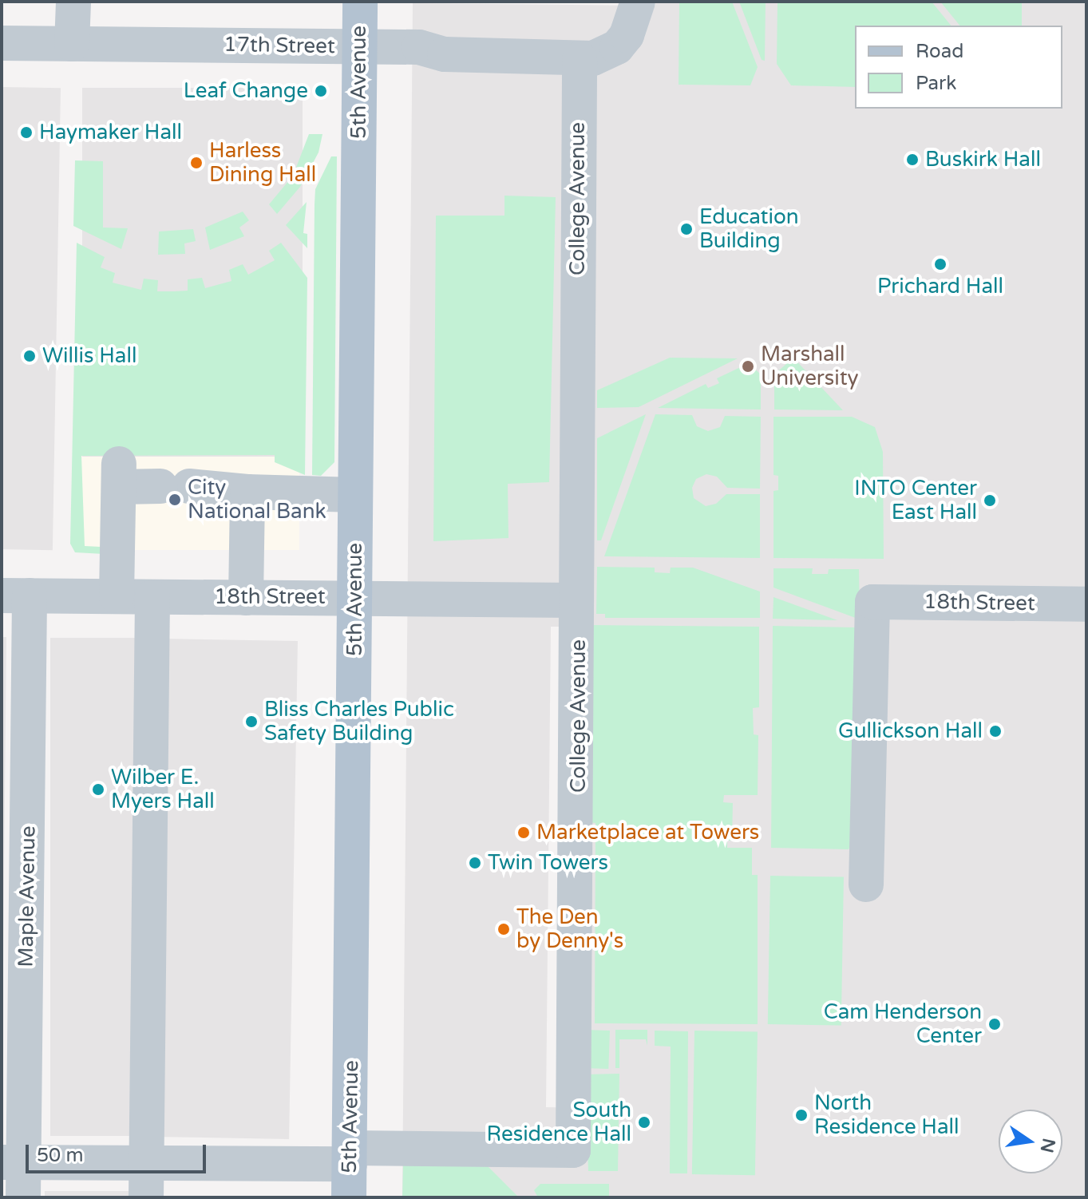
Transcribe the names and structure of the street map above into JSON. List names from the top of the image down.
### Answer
{
  "streets": {
    "main road": ["5th Avenue"],
    "street": [
      "17th Street",
      "College Avenue",
      "18th Street",
      "Maple Avenue"
    ]
  },
  "crossings": [
    ["17th Street", "5th Avenue"],
    ["17th Street", "College Avenue"],
    ["5th Avenue", "College Avenue"],
    ["5th Avenue", "18th Street"],
    ["College Avenue", "18th Street"],
    ["18th Street", "Maple Avenue"]
  ],
  "places": [
    "Leaf Change",
    "Haymaker Hall",
    "Buskirk Hall",
    "Harless Dining Hall",
    "Education Building",
    "Prichard Hall",
    "Willis Hall",
    "Marshall University",
    "City National Bank",
    "INTO Center East Hall",
    "Bliss Charles Public Safety Building",
    "Gullickson Hall",
    "Wilber E. Myers Hall",
    "Marketplace at Towers",
    "Twin Towers",
    "The Den by Denny's",
    "Cam Henderson Center",
    "North Residence Hall",
    "South Residence Hall"
  ],
  "legend": ["Road", "Park"],
  "scale_bar": "50 m",
  "north": "right"
}
